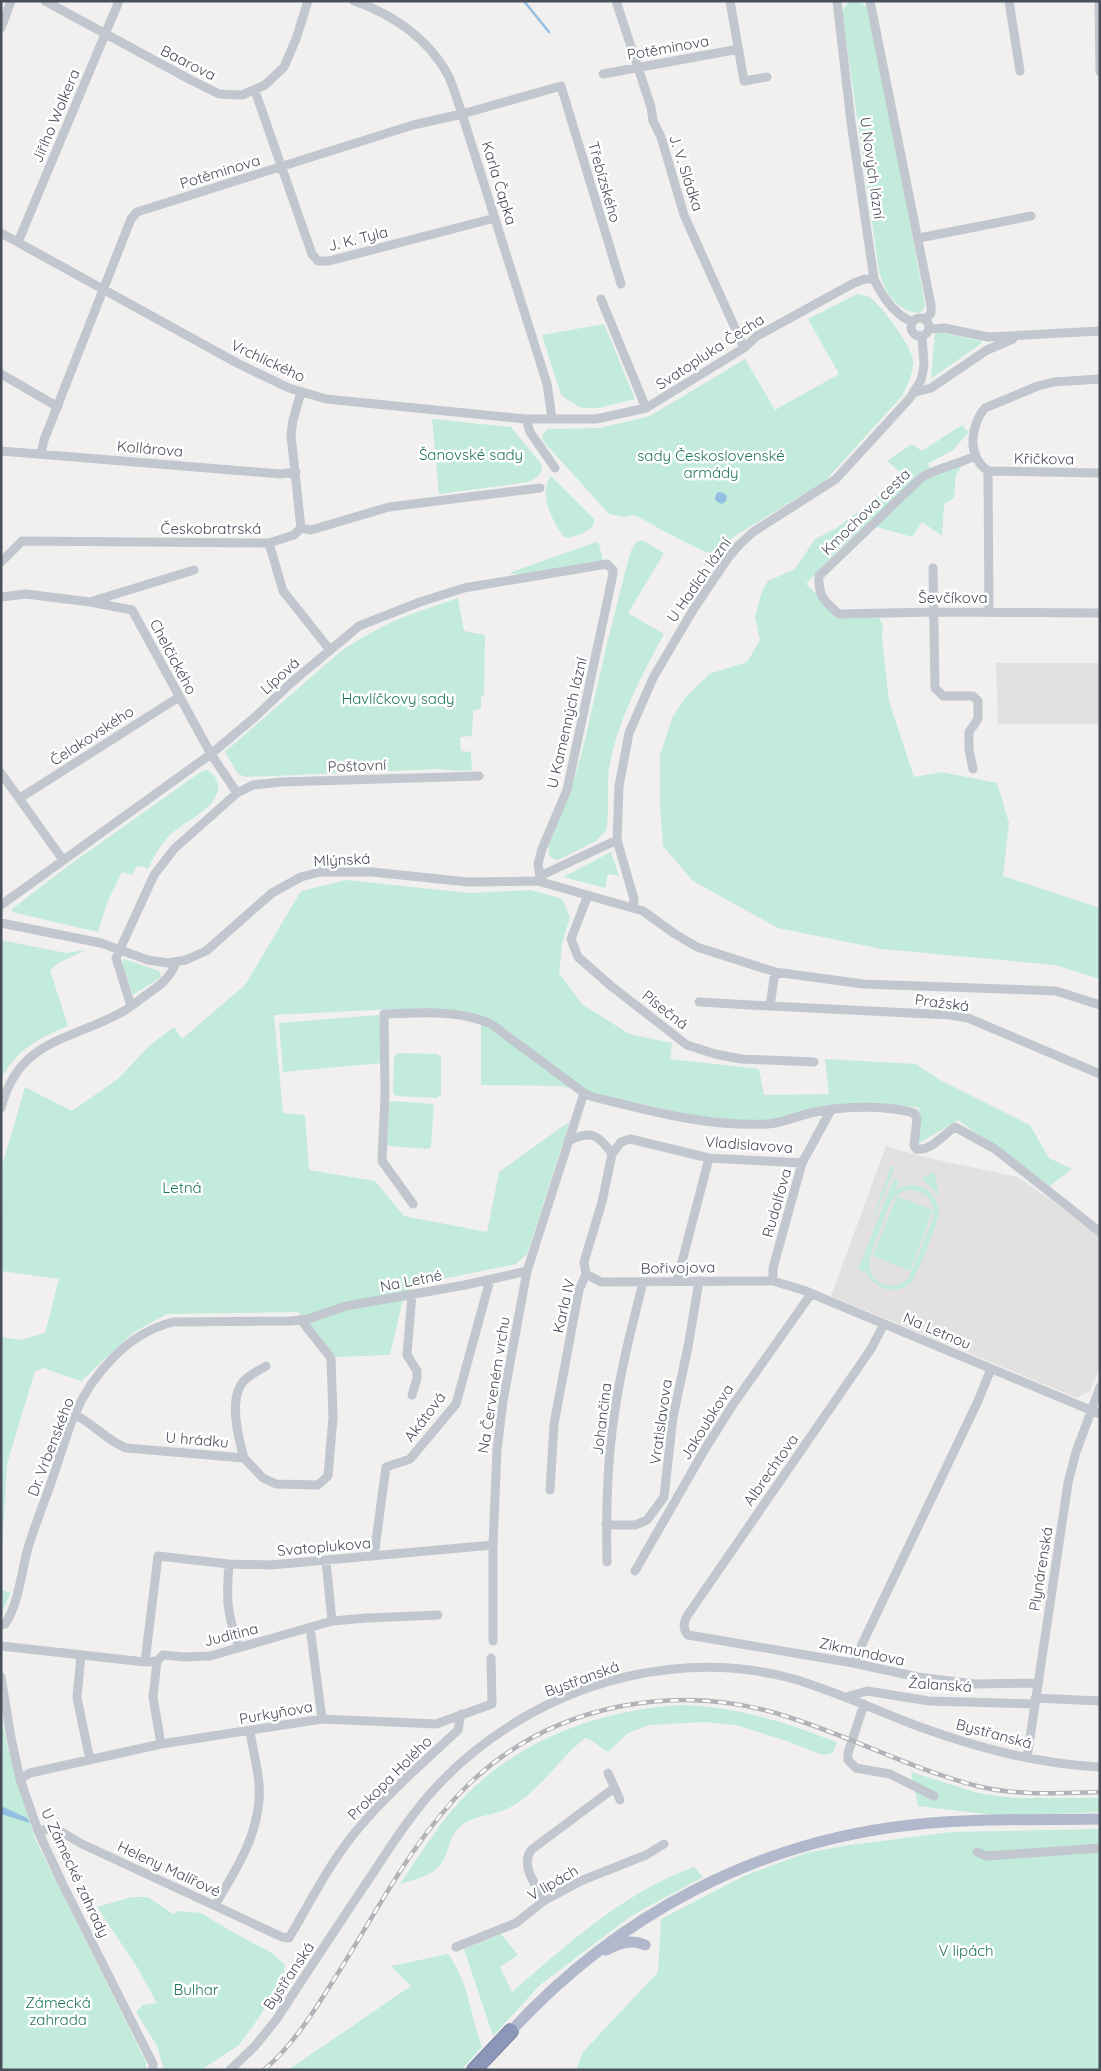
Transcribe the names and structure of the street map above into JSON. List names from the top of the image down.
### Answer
{
  "streets": {
    "street": [
      "Potěminova",
      "Baarova",
      "Jiřího Wolkera",
      "U Nových lázní",
      "J. V. Sládka",
      "Třebízského",
      "Karla Čapka",
      "J. K. Tyla",
      "Svatopluka Čecha",
      "Vrchlického",
      "Kollárova",
      "Křičkova",
      "Kmochova cesta",
      "Českobratrská",
      "U Hadích lázní",
      "Ševčíkova",
      "Chelčického",
      "Lípová",
      "U Kamenných lázní",
      "Čelakovského",
      "Poštovní",
      "Mlýnská",
      "Pražská",
      "Písečná",
      "Vladislavova",
      "Rudolfova",
      "Bořivojova",
      "Na Letné",
      "Karla IV",
      "Na Letnou",
      "Na Červeném vrchu",
      "Akátová",
      "Johančina",
      "Vratislavova",
      "Jakoubkova",
      "U hrádku",
      "Dr. Vrbenského",
      "Albrechtova",
      "Svatoplukova",
      "Plynárenská",
      "Juditina",
      "Zikmundova",
      "Bystřanská",
      "Žalanská",
      "Purkyňova",
      "Prokopa Holého",
      "Heleny Malířové",
      "U Zámecké zahrady",
      "V lipách"
    ]
  },
  "crossings": [
    ["Potěminova", "J. V. Sládka"],
    ["Potěminova", "Třebízského"],
    ["Potěminova", "Karla Čapka"],
    ["Potěminova", "J. K. Tyla"],
    ["Potěminova", "Vrchlického"],
    ["Potěminova", "Kollárova"],
    ["Baarova", "Jiřího Wolkera"],
    ["Baarova", "J. K. Tyla"],
    ["Jiřího Wolkera", "Vrchlického"],
    ["U Nových lázní", "Svatopluka Čecha"],
    ["U Nových lázní", "U Hadích lázní"],
    ["J. V. Sládka", "Svatopluka Čecha"],
    ["Karla Čapka", "J. K. Tyla"],
    ["Karla Čapka", "Svatopluka Čecha"],
    ["Karla Čapka", "Vrchlického"],
    ["Svatopluka Čecha", "Vrchlického"],
    ["Kmochova cesta", "Ševčíkova"],
    ["U Hadích lázní", "Pražská"],
    ["Chelčického", "Lípová"],
    ["Chelčického", "Čelakovského"],
    ["Lípová", "U Kamenných lázní"],
    ["U Kamenných lázní", "Mlýnská"],
    ["U Kamenných lázní", "Pražská"],
    ["Mlýnská", "Pražská"],
    ["Pražská", "Písečná"],
    ["Vladislavova", "Rudolfova"],
    ["Vladislavova", "Karla IV"],
    ["Rudolfova", "Bořivojova"],
    ["Rudolfova", "Na Letnou"],
    ["Bořivojova", "Karla IV"],
    ["Bořivojova", "Na Letnou"],
    ["Bořivojova", "Johančina"],
    ["Bořivojova", "Vratislavova"],
    ["Na Letné", "Na Červeném vrchu"],
    ["Na Letné", "Akátová"],
    ["Na Letné", "U hrádku"],
    ["Na Letné", "Dr. Vrbenského"],
    ["Na Letnou", "Jakoubkova"],
    ["Na Letnou", "Albrechtova"],
    ["Na Letnou", "Plynárenská"],
    ["Na Červeném vrchu", "Svatoplukova"],
    ["Akátová", "Svatoplukova"],
    ["Johančina", "Vratislavova"],
    ["U hrádku", "Dr. Vrbenského"],
    ["Albrechtova", "Zikmundova"],
    ["Svatoplukova", "Juditina"],
    ["Plynárenská", "Zikmundova"],
    ["Plynárenská", "Bystřanská"],
    ["Plynárenská", "Žalanská"],
    ["Bystřanská", "Žalanská"],
    ["Purkyňova", "Prokopa Holého"],
    ["Purkyňova", "U Zámecké zahrady"],
    ["Prokopa Holého", "Heleny Malířové"],
    ["Heleny Malířové", "U Zámecké zahrady"]
  ],
  "parks": [
    "Šanovské sady",
    "sady Československé armády",
    "Havlíčkovy sady",
    "Letná",
    "V lipách",
    "Bulhar",
    "Zámecká zahrada"
  ]
}
